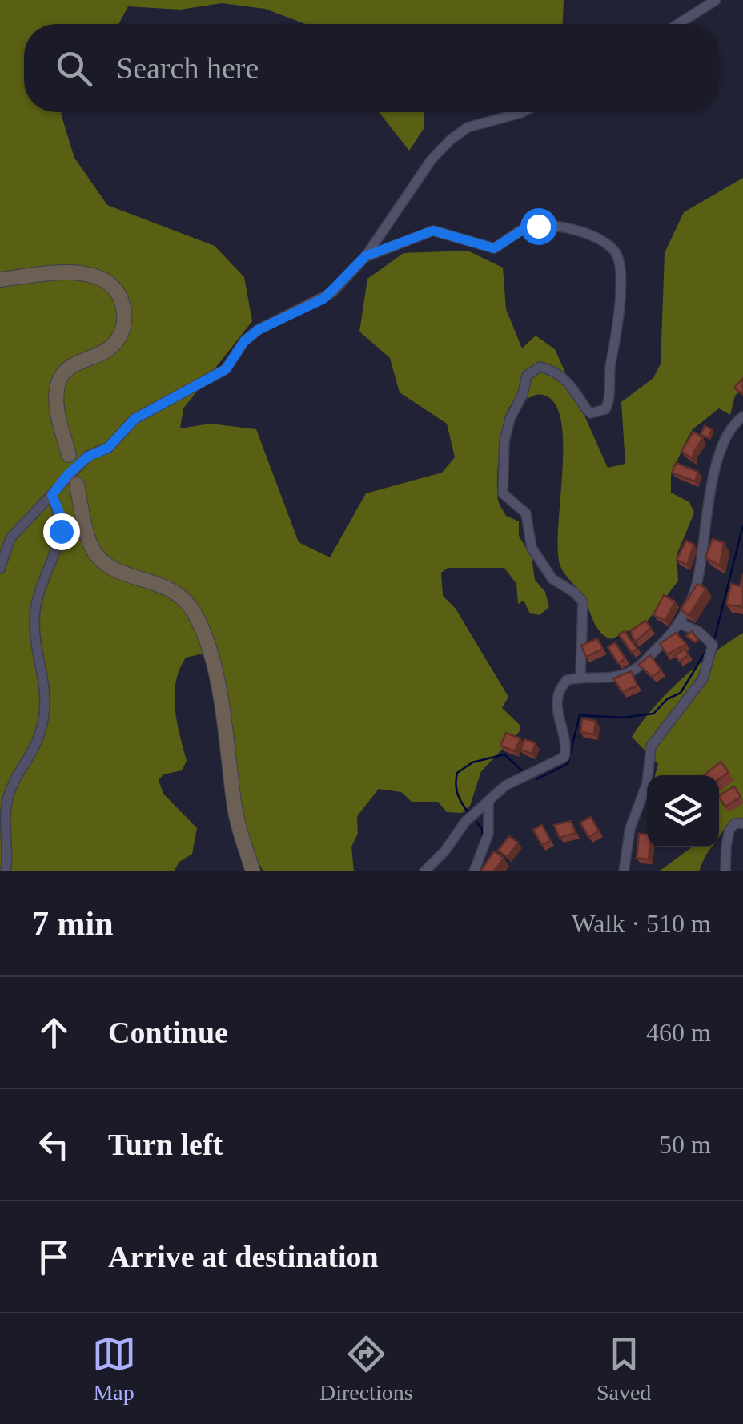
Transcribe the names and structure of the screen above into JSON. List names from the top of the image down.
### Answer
{
  "page": {
    "search": "Search here",
    "heading": ["7 min", "Walk · 510 m"],
    "list": [
      ["Continue", "460 m"],
      ["Turn left", "50 m"],
      "Arrive at destination"
    ],
    "nav": ["Map", "Directions", "Saved"]
  }
}
